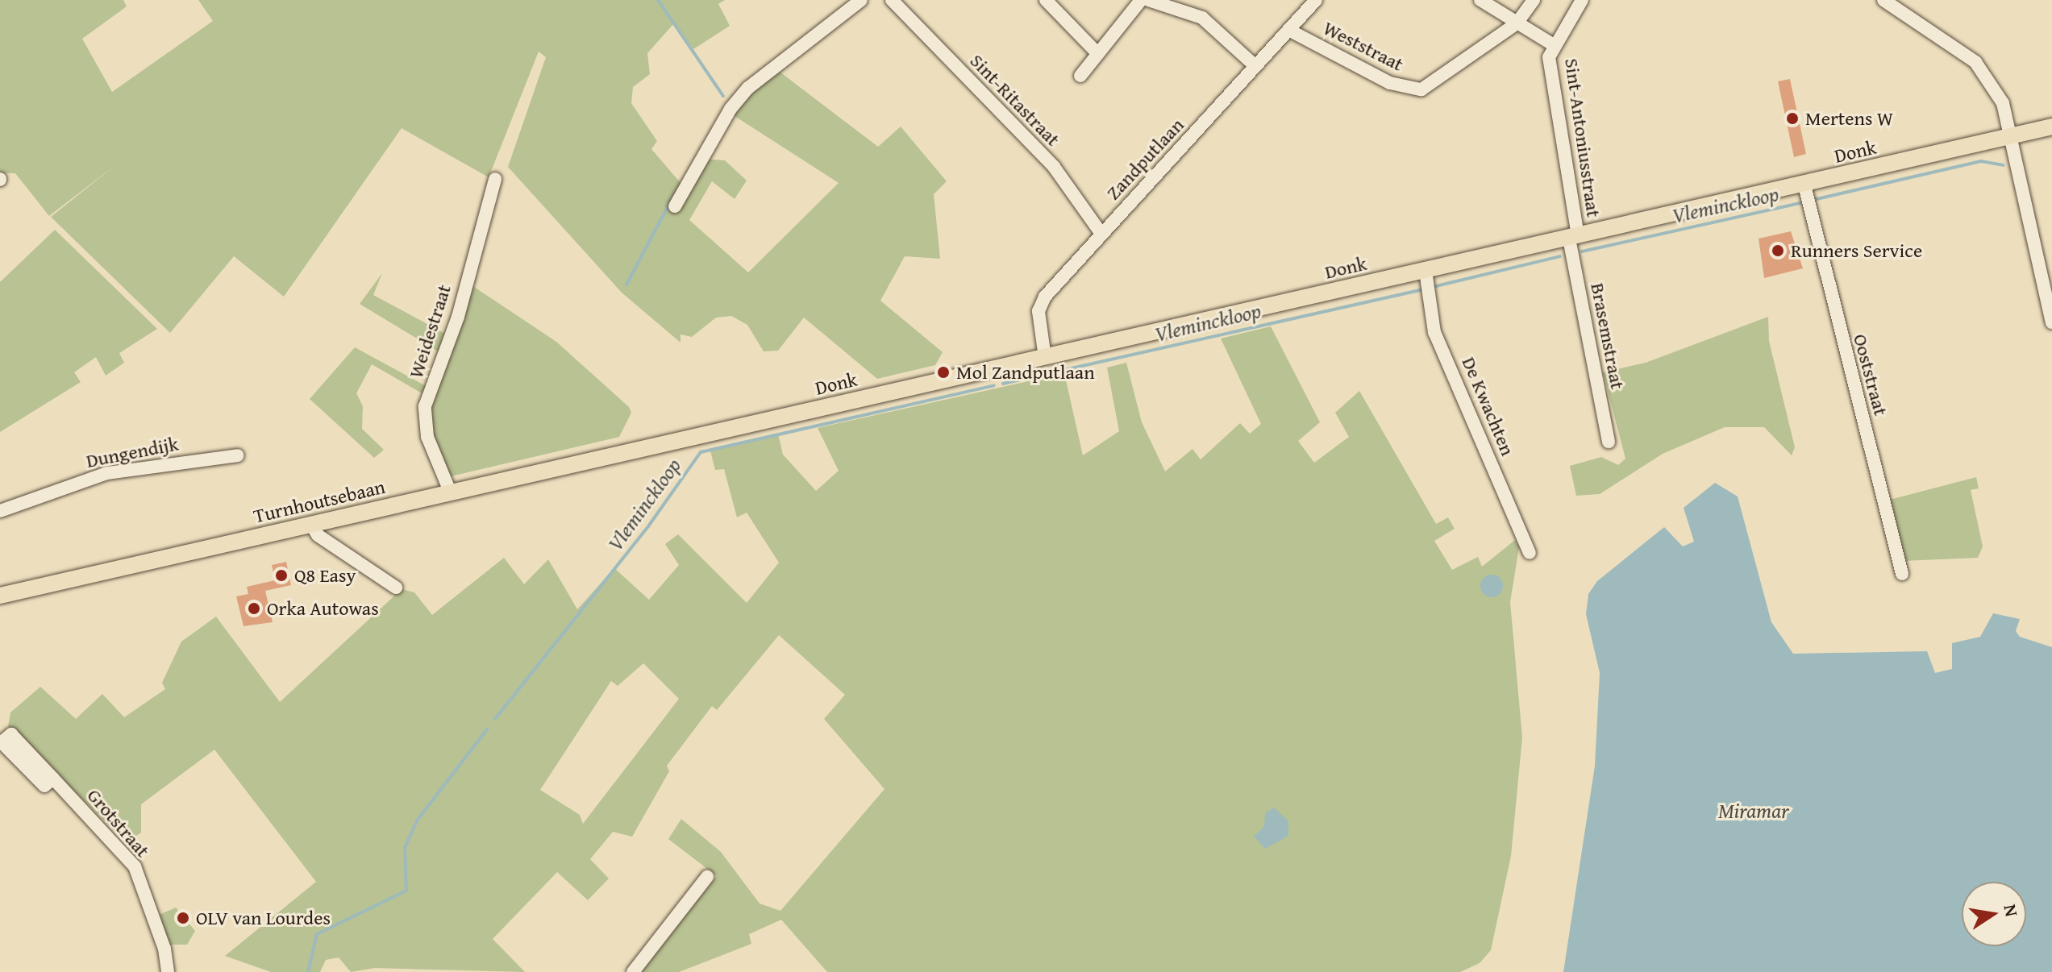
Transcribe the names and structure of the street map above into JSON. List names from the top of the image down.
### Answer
{
  "streets": {
    "main road": ["Donk", "Turnhoutsebaan"],
    "street": [
      "Weststraat",
      "Sint-Ritastraat",
      "Sint-Antoniusstraat",
      "Zandputlaan",
      "Weidestraat",
      "Brasemstraat",
      "Ooststraat",
      "De Kwachten",
      "Dungendijk",
      "Grotstraat"
    ]
  },
  "crossings": [
    ["Weststraat", "Sint-Antoniusstraat"],
    ["Weststraat", "Zandputlaan"],
    ["Sint-Ritastraat", "Zandputlaan"],
    ["Sint-Antoniusstraat", "Donk"],
    ["Sint-Antoniusstraat", "Brasemstraat"],
    ["Donk", "Zandputlaan"],
    ["Donk", "Brasemstraat"],
    ["Donk", "Ooststraat"],
    ["Donk", "De Kwachten"],
    ["Donk", "Turnhoutsebaan"],
    ["Weidestraat", "Turnhoutsebaan"]
  ],
  "water": ["Vleminckloop", "Miramar"],
  "places": [
    "Mertens W",
    "Runners Service",
    "Mol Zandputlaan",
    "Q8 Easy",
    "Orka Autowas",
    "OLV van Lourdes"
  ],
  "north": "right"
}
